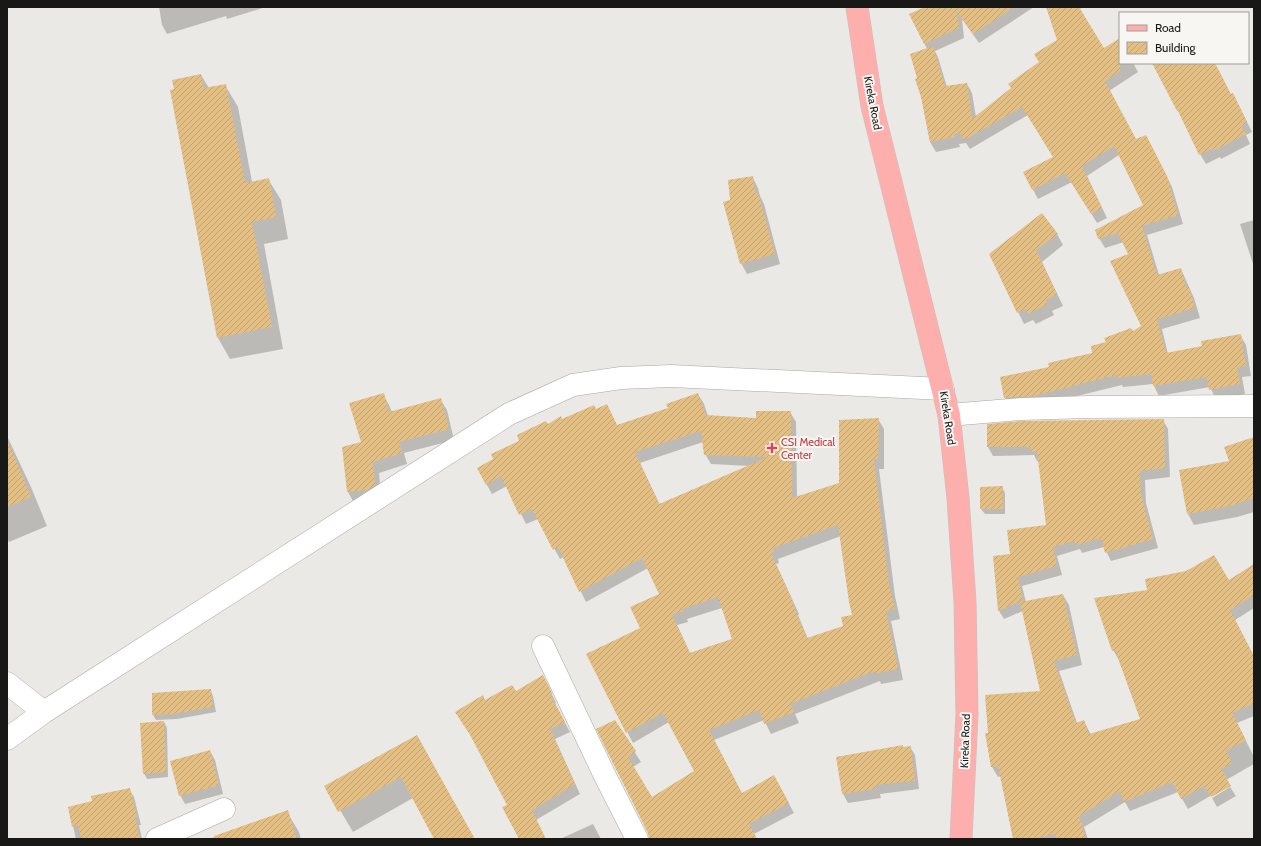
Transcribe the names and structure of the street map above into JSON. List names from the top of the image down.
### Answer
{
  "streets": {
    "main road": ["Kireka Road"]
  },
  "places": {
    "health": ["CSI Medical Center"]
  },
  "legend": ["Road", "Building"]
}
